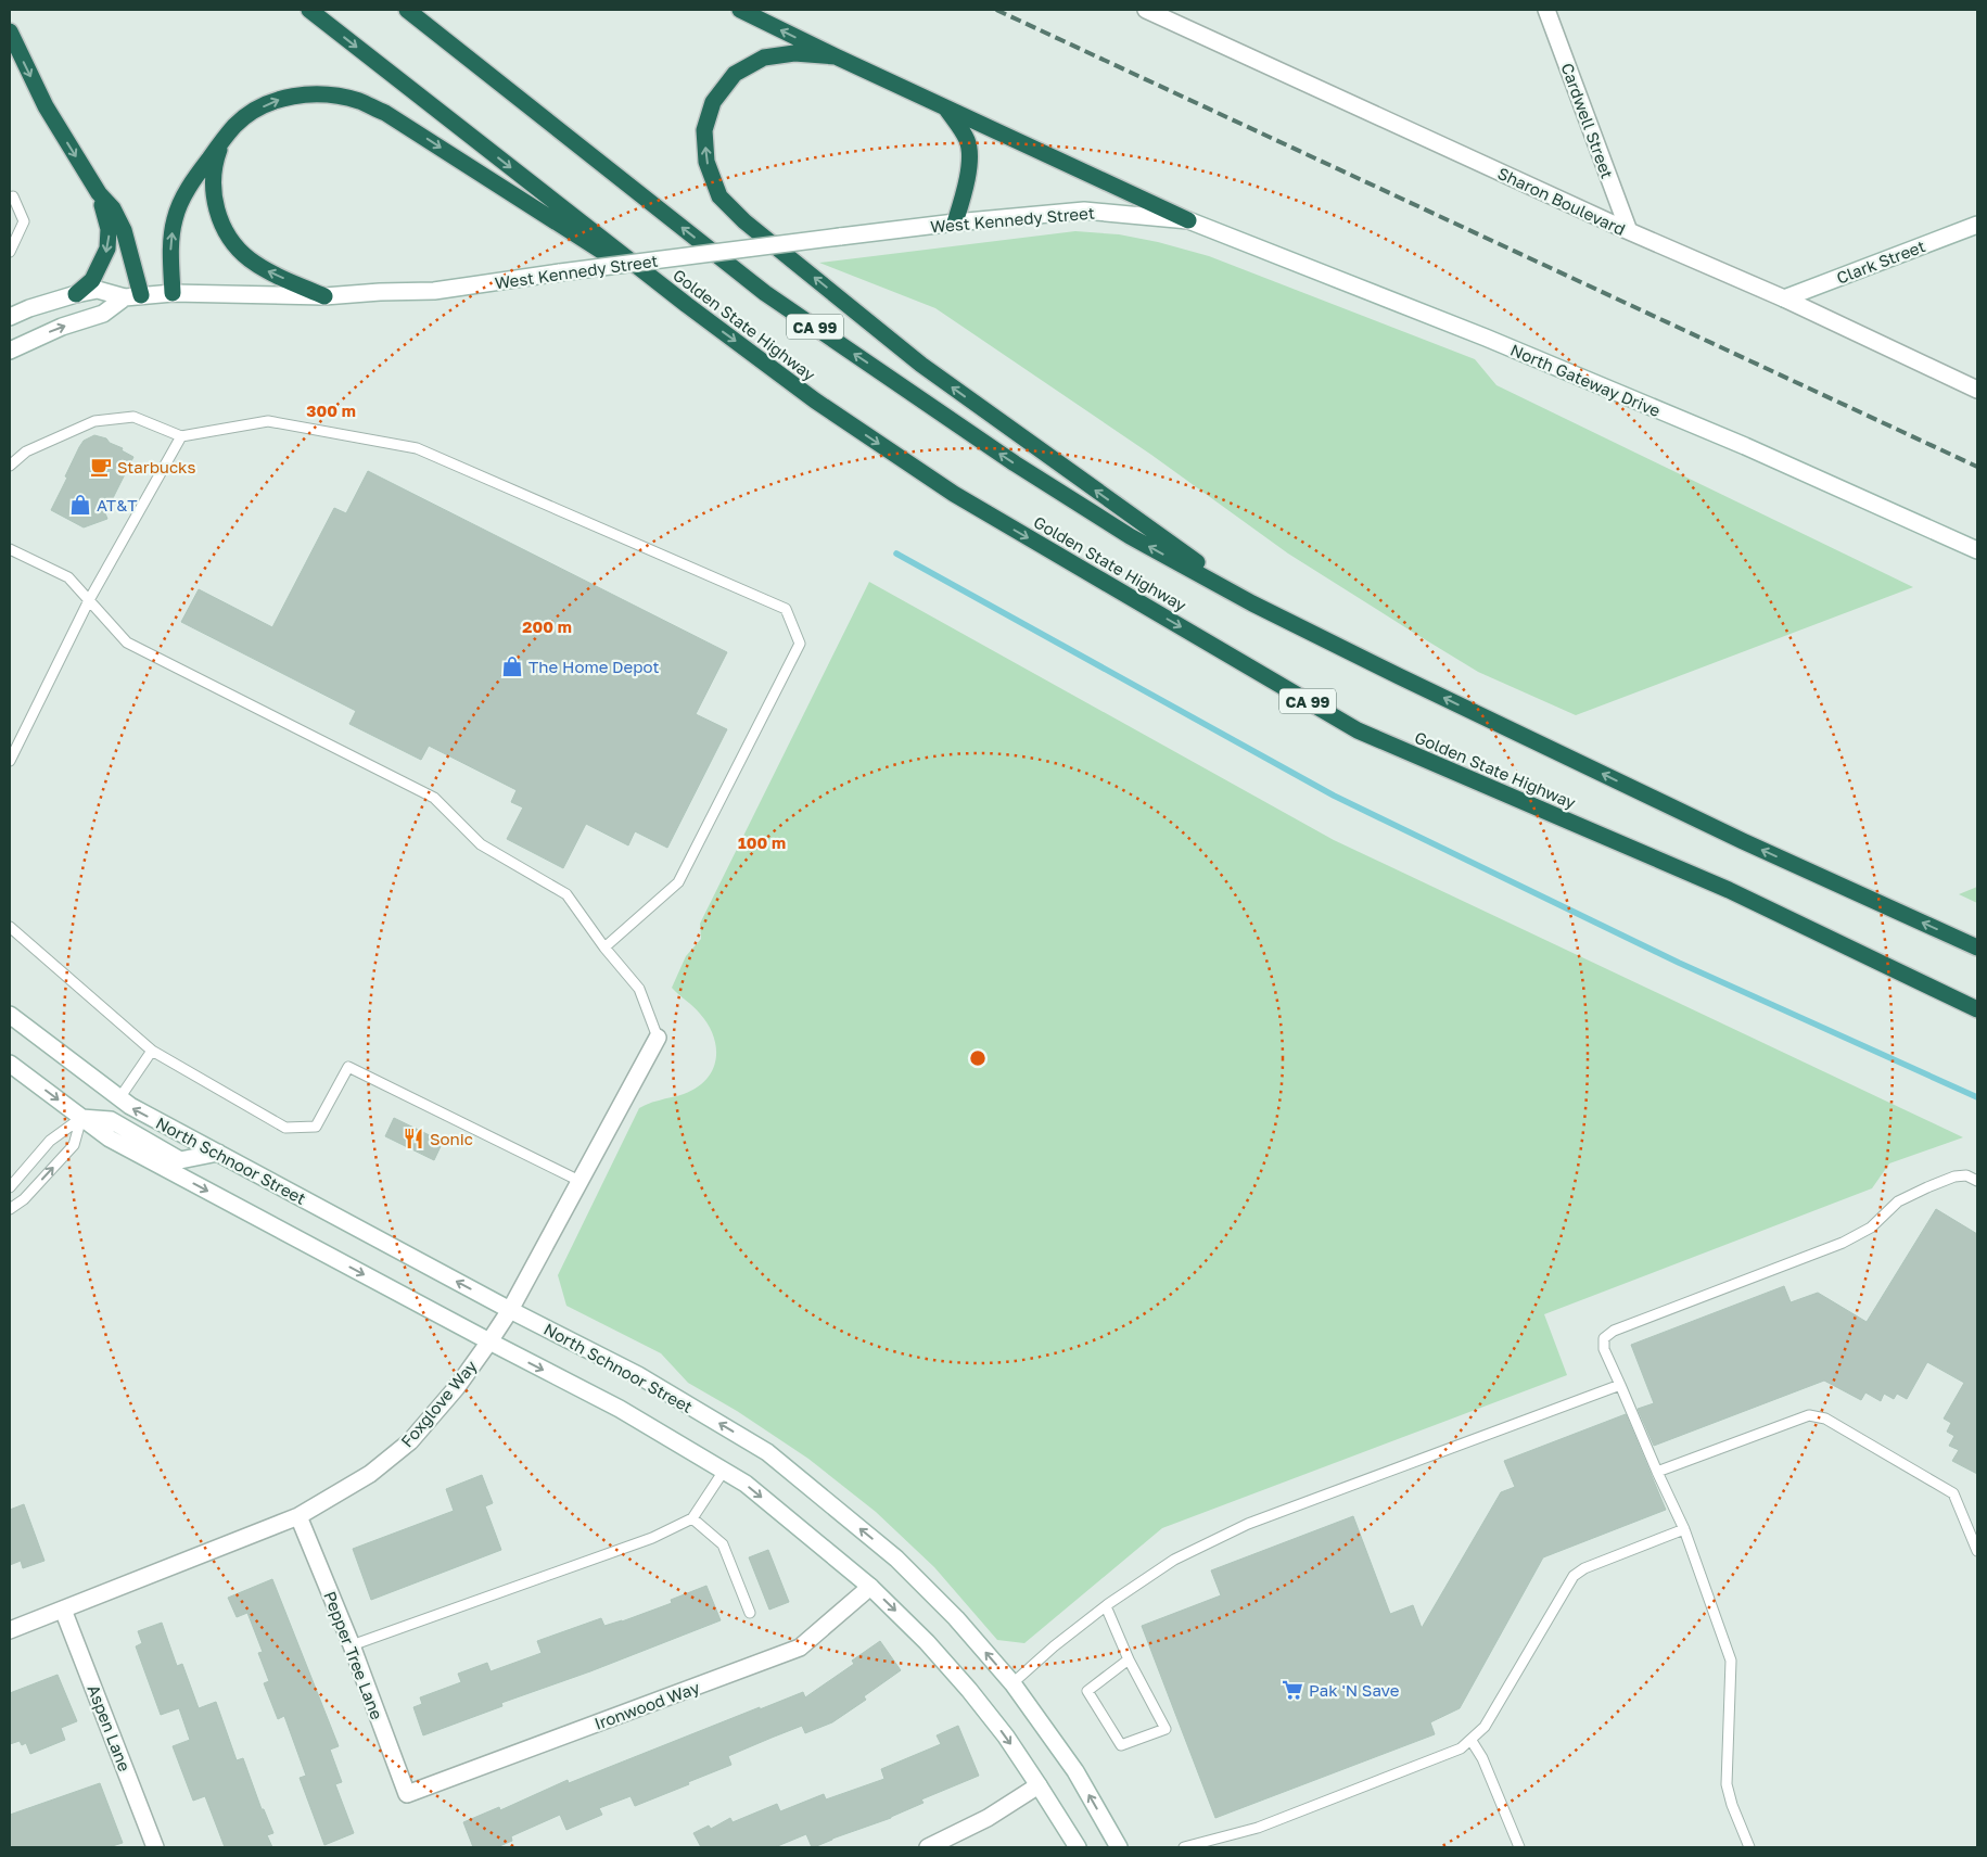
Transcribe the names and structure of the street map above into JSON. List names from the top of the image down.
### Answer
{
  "streets": {
    "highway": ["Golden State Highway", "CA 99"],
    "street": [
      "Cardwell Street",
      "Sharon Boulevard",
      "West Kennedy Street",
      "Clark Street",
      "North Gateway Drive",
      "North Schnoor Street",
      "Foxglove Way",
      "Pepper Tree Lane",
      "Ironwood Way",
      "Aspen Lane"
    ]
  },
  "crossings": [
    ["Cardwell Street", "Sharon Boulevard"],
    ["Sharon Boulevard", "Clark Street"],
    ["West Kennedy Street", "North Gateway Drive"],
    ["North Schnoor Street", "Foxglove Way"],
    ["Foxglove Way", "Pepper Tree Lane"],
    ["Foxglove Way", "Aspen Lane"],
    ["Pepper Tree Lane", "Ironwood Way"]
  ],
  "places": {
    "cafe": ["Starbucks"],
    "shop": ["AT&T", "The Home Depot"],
    "restaurant": ["Sonic"],
    "supermarket": ["Pak 'N Save"]
  },
  "rings": ["300 m", "200 m", "100 m"]
}
